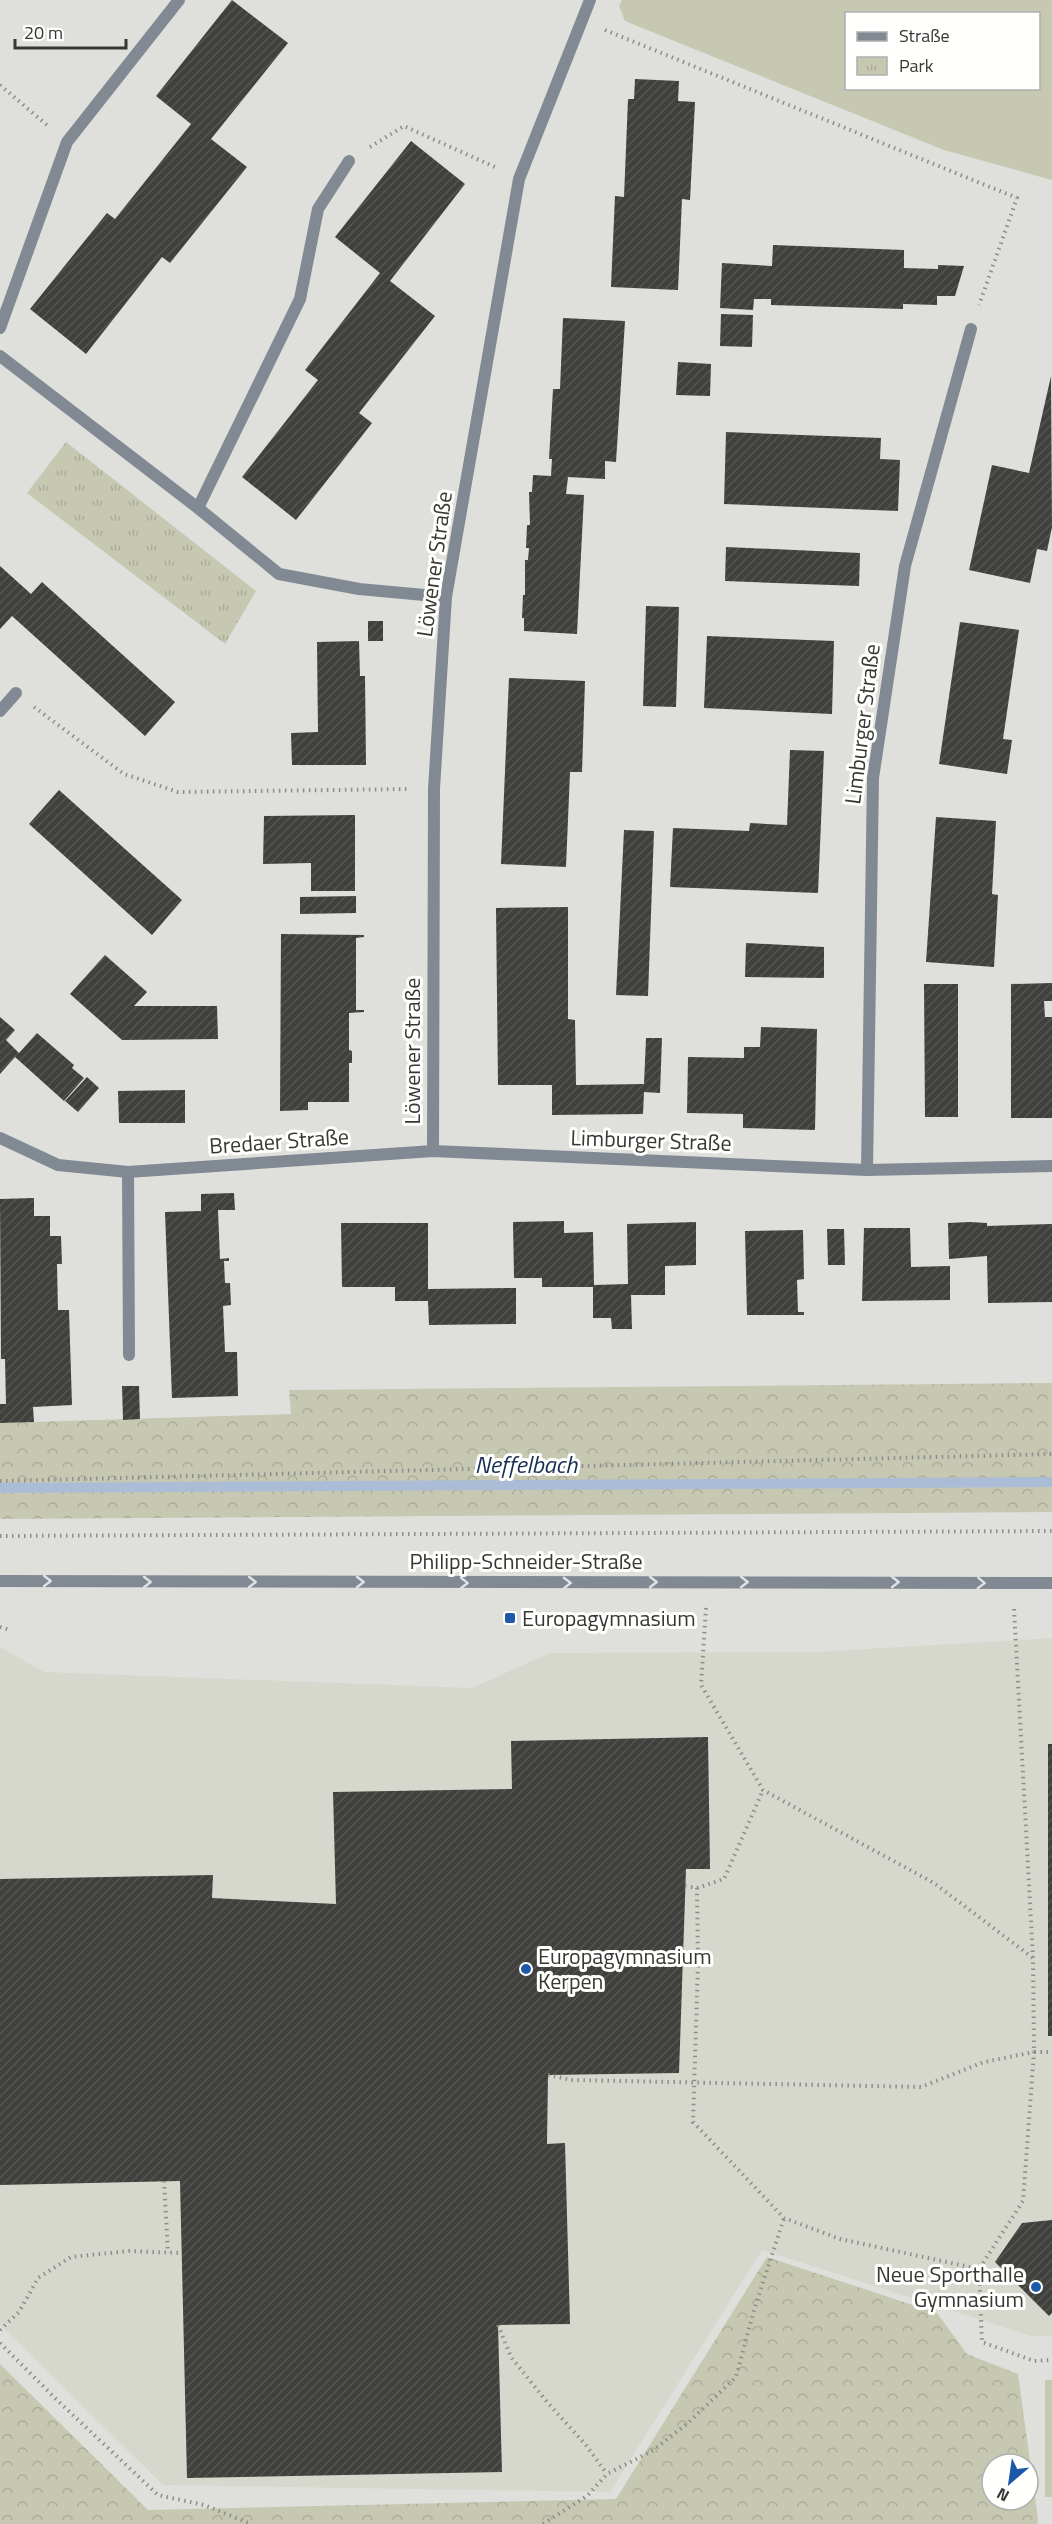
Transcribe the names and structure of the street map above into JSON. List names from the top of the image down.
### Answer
{
  "streets": {
    "street": [
      "Löwener Straße",
      "Limburger Straße",
      "Bredaer Straße",
      "Philipp-Schneider-Straße"
    ]
  },
  "crossings": [
    ["Löwener Straße", "Limburger Straße"],
    ["Löwener Straße", "Bredaer Straße"],
    ["Limburger Straße", "Bredaer Straße"]
  ],
  "one_way": ["Philipp-Schneider-Straße"],
  "water": ["Neffelbach"],
  "places": {
    "transit": ["Europagymnasium"],
    "other": ["Europagymnasium Kerpen", "Neue Sporthalle Gymnasium"]
  },
  "legend": ["Straße", "Park"],
  "scale_bar": "20 m",
  "north": "bottom left"
}
